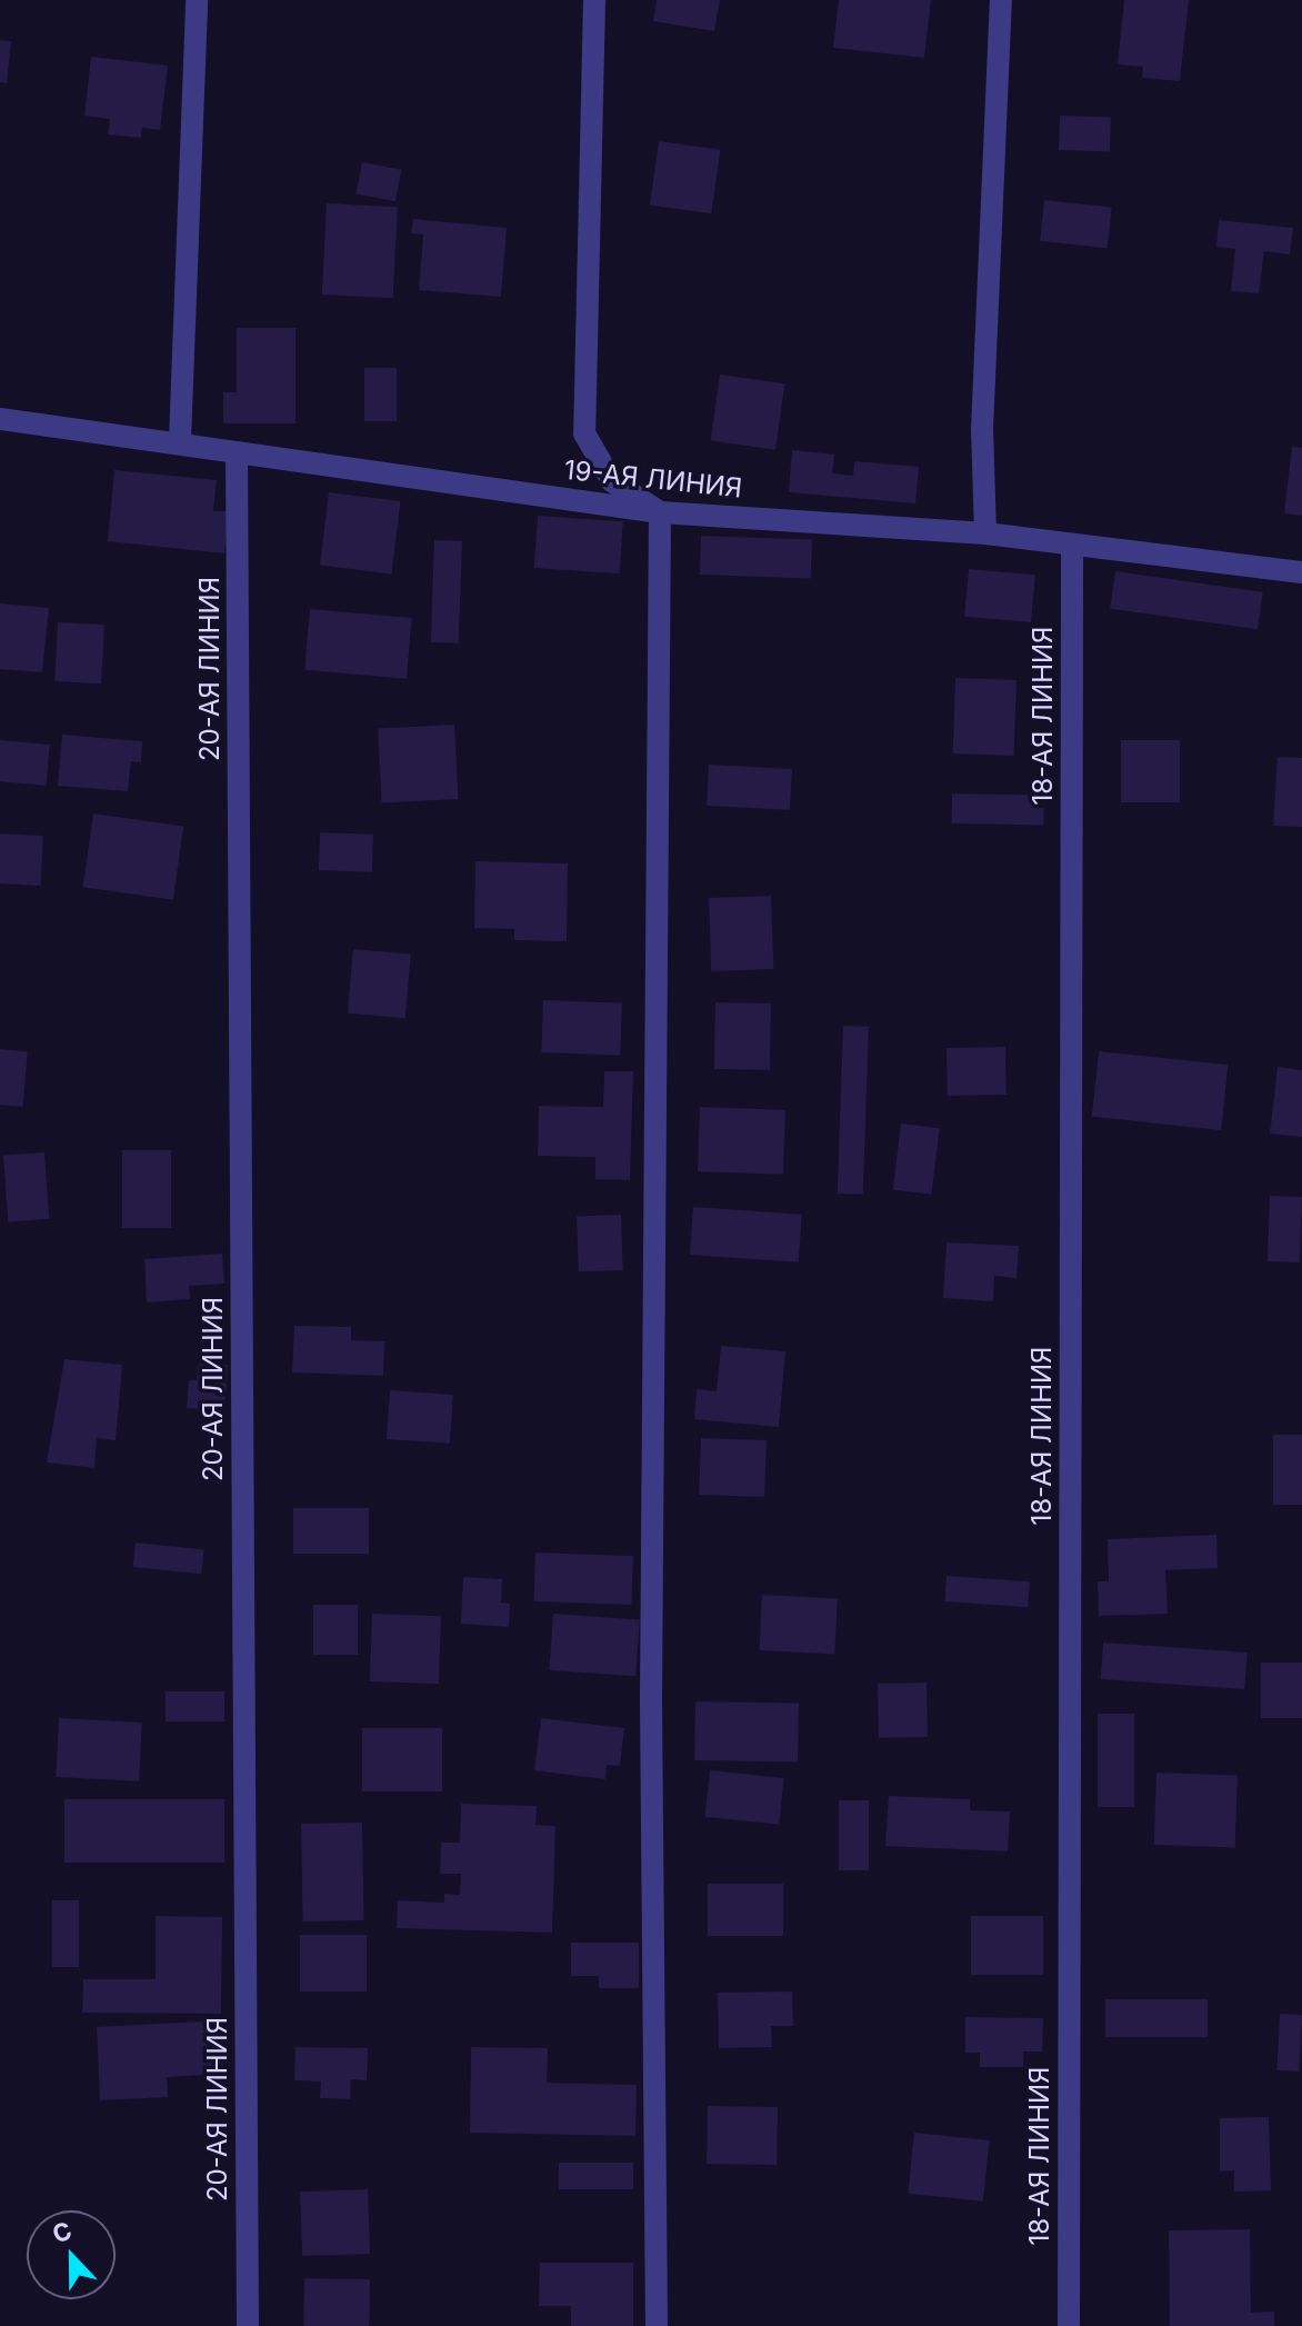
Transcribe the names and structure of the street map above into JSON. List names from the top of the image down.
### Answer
{
  "streets": {
    "street": ["19-АЯ ЛИНИЯ", "20-АЯ ЛИНИЯ", "18-АЯ ЛИНИЯ"]
  },
  "crossings": [
    ["19-АЯ ЛИНИЯ", "20-АЯ ЛИНИЯ"],
    ["19-АЯ ЛИНИЯ", "18-АЯ ЛИНИЯ"]
  ],
  "north": "top"
}
